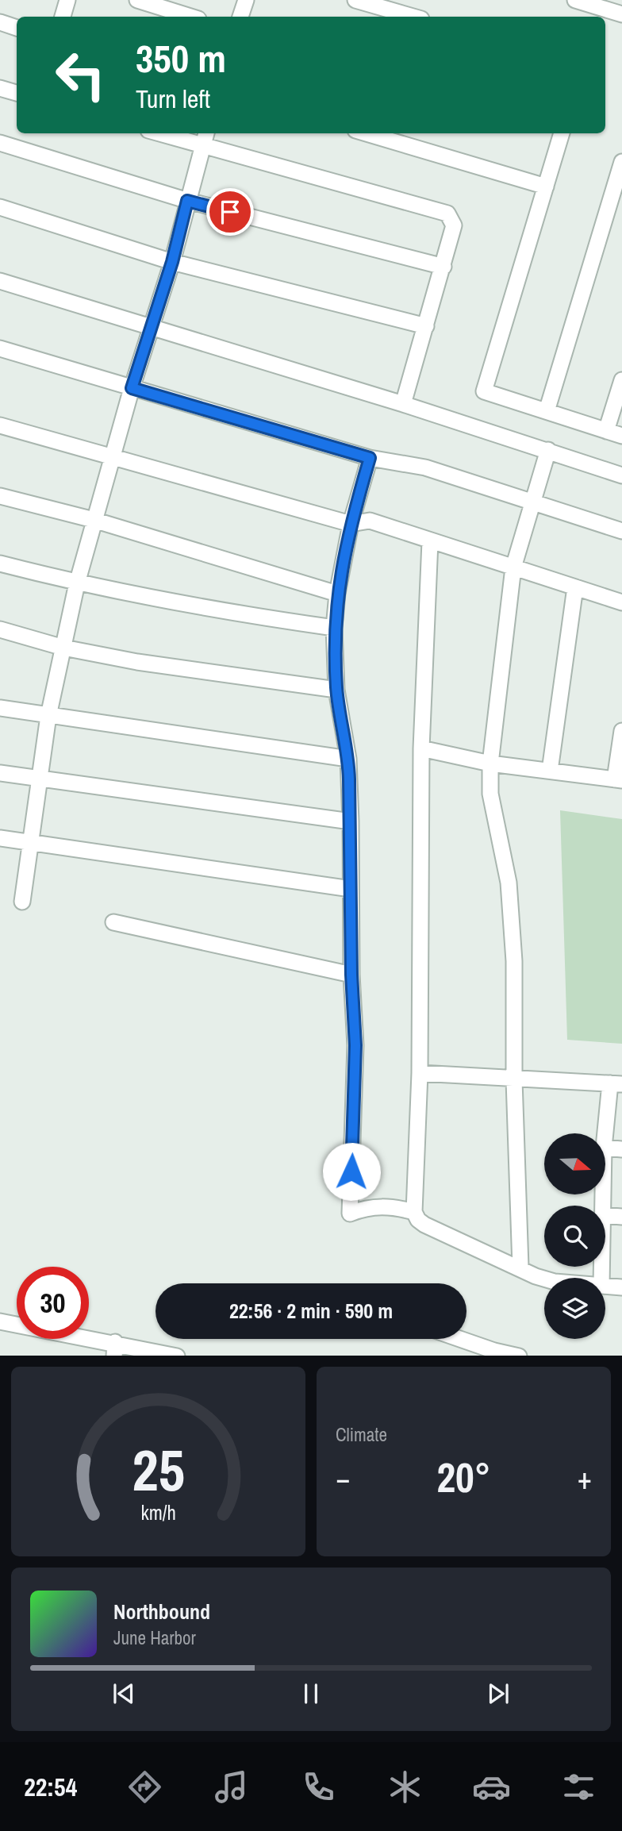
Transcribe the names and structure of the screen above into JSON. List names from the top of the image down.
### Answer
{
  "north": "right",
  "page": {
    "turn": ["350 m", "Turn left"],
    "limit": "30",
    "trip": "22:56 · 2 min · 590 m",
    "tile": "Climate",
    "heat": ["−", "20°", "+"],
    "song": ["Northbound", "June Harbor"],
    "tabs": "22:54",
    "gauge": ["25", "km/h"]
  }
}
